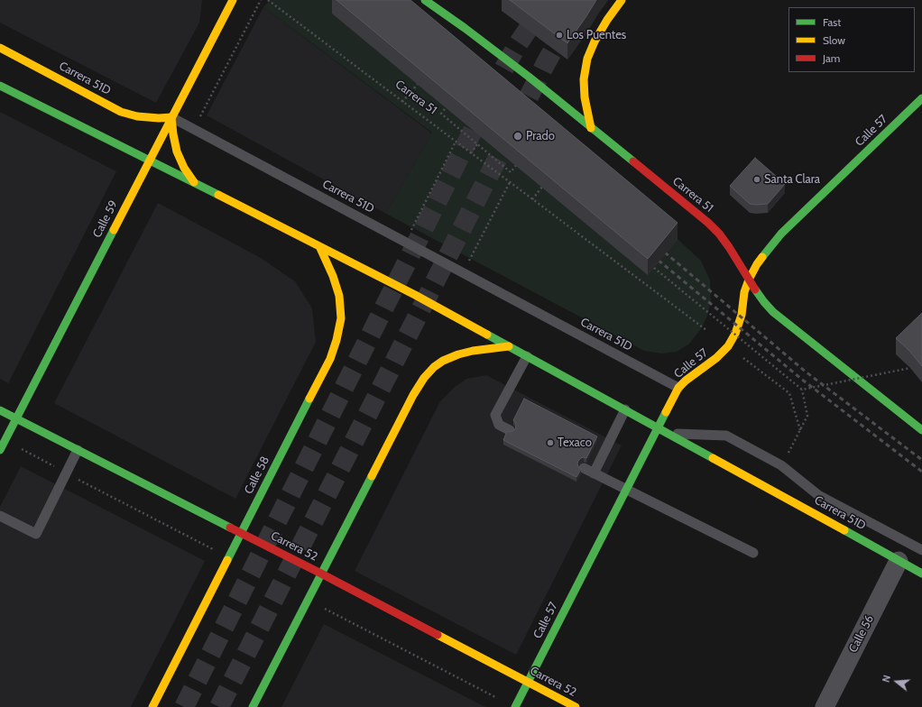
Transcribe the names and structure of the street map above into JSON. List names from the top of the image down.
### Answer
{
  "streets": {
    "main road": [
      "Carrera 51D",
      "Carrera 51",
      "Calle 57",
      "Calle 59",
      "Calle 58",
      "Carrera 52"
    ],
    "street": ["Calle 56"]
  },
  "crossings": [
    ["Carrera 51D", "Calle 57"],
    ["Carrera 51D", "Calle 59"],
    ["Carrera 51D", "Calle 58"],
    ["Carrera 51D", "Calle 56"],
    ["Carrera 51", "Calle 57"],
    ["Calle 57", "Carrera 52"],
    ["Calle 59", "Carrera 52"],
    ["Calle 58", "Carrera 52"]
  ],
  "places": [
    "Los Puentes",
    "Prado",
    "Santa Clara",
    "Texaco"
  ],
  "legend": ["Fast", "Slow", "Jam"],
  "north": "left"
}
